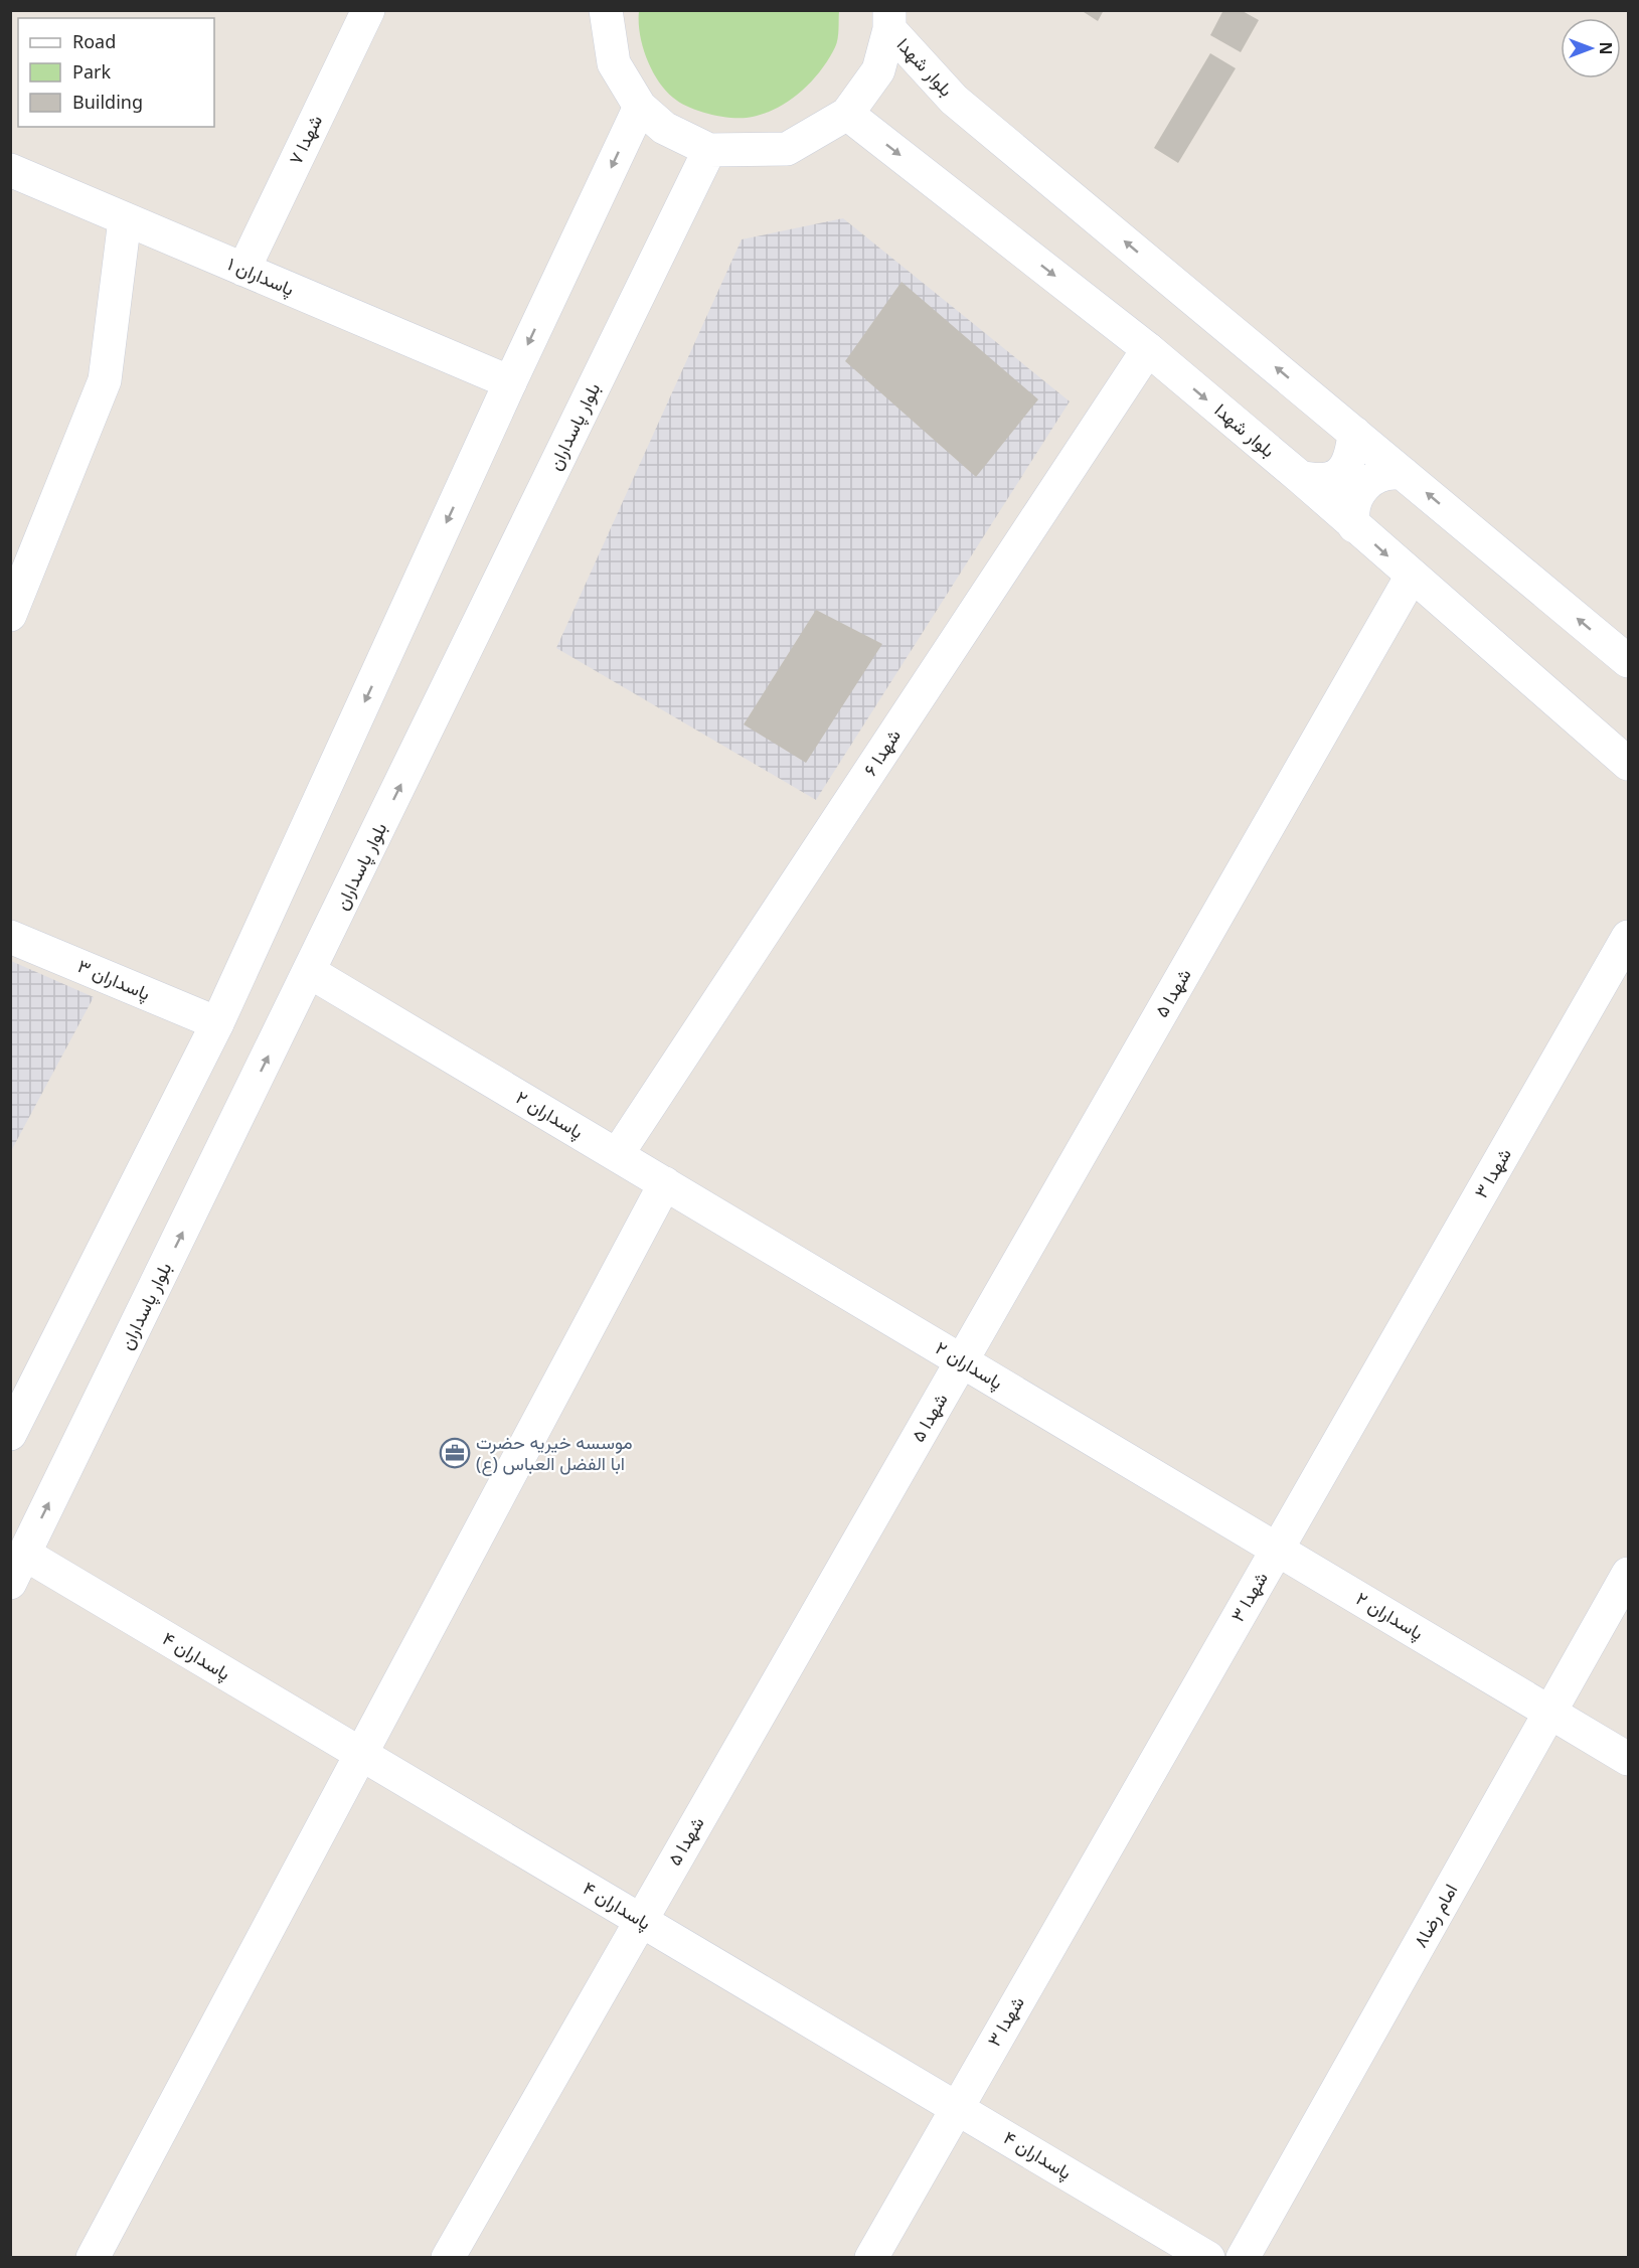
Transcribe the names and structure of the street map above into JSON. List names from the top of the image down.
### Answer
{
  "streets": {
    "street": [
      "بلوار شهدا",
      "شهدا ۷",
      "پاسداران ۱",
      "بلوار پاسداران",
      "شهدا ۶",
      "پاسداران ۳",
      "شهدا ۵",
      "پاسداران ۲",
      "شهدا ۳",
      "پاسداران ۴",
      "امام رضا۸"
    ]
  },
  "crossings": [
    ["بلوار شهدا", "شهدا ۶"],
    ["بلوار شهدا", "شهدا ۵"],
    ["شهدا ۷", "پاسداران ۱"],
    ["بلوار پاسداران", "پاسداران ۲"],
    ["بلوار پاسداران", "پاسداران ۴"],
    ["شهدا ۶", "پاسداران ۲"],
    ["شهدا ۵", "پاسداران ۲"],
    ["شهدا ۵", "پاسداران ۴"],
    ["پاسداران ۲", "شهدا ۳"],
    ["پاسداران ۲", "امام رضا۸"],
    ["شهدا ۳", "پاسداران ۴"]
  ],
  "places": {
    "office": ["موسسه خیریه حضرت ابا الفضل العباس (ع)"]
  },
  "legend": ["Road", "Park", "Building"],
  "north": "right"
}
